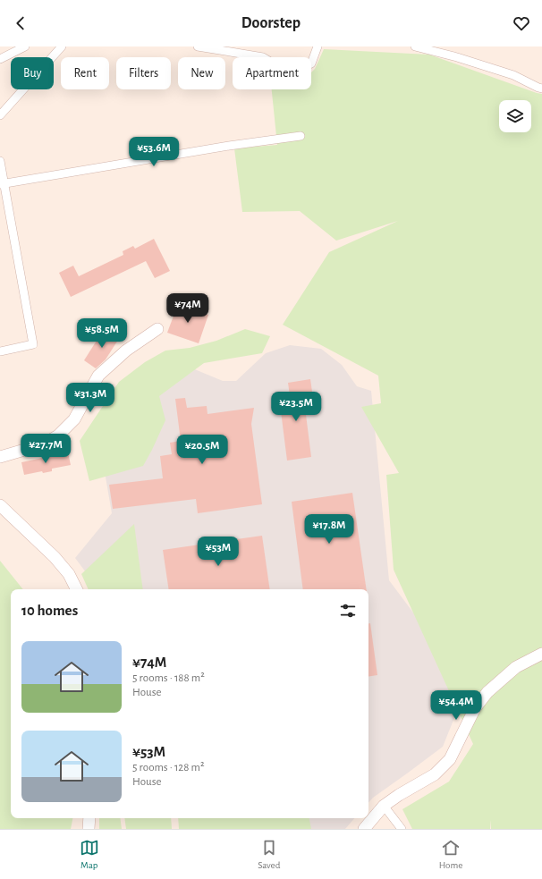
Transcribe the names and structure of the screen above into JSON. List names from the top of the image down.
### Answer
{
  "page": {
    "header": "Doorstep",
    "chip": [
      "Buy",
      "Rent",
      "Filters",
      "New",
      "Apartment"
    ],
    "price": [
      "¥53.6M",
      "¥74M",
      "¥58.5M",
      "¥31.3M",
      "¥23.5M",
      "¥27.7M",
      "¥20.5M",
      "¥17.8M",
      "¥53M",
      "¥54.4M"
    ],
    "heading": "10 homes",
    "list": [
      {
        "name": "¥74M",
        "note": "5 rooms · 188 m² · House"
      },
      {
        "name": "¥53M",
        "note": "5 rooms · 128 m² · House"
      }
    ],
    "tabs": ["Map", "Saved", "Home"]
  }
}
